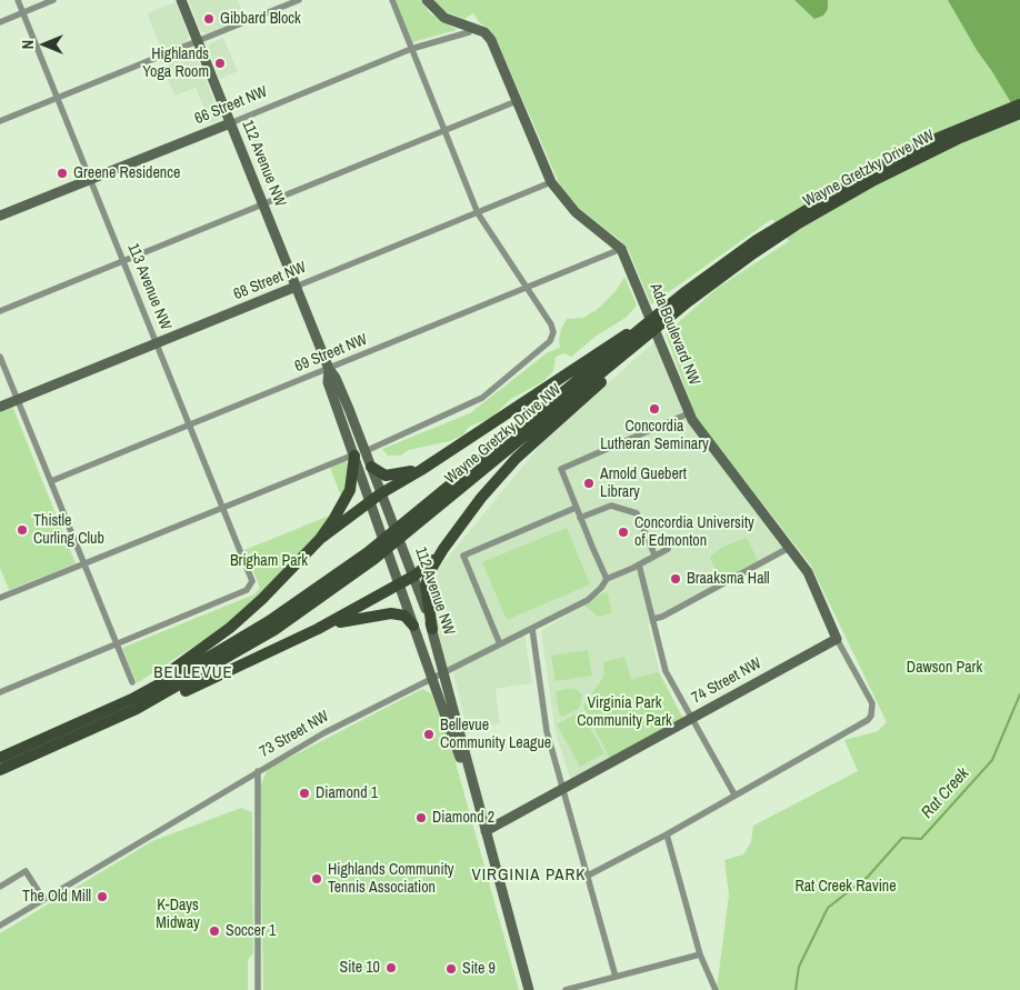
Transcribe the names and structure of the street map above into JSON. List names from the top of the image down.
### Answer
{
  "streets": {
    "main road": ["Wayne Gretzky Drive NW"],
    "street": [
      "66 Street NW",
      "112 Avenue NW",
      "68 Street NW",
      "113 Avenue NW",
      "Ada Boulevard NW",
      "69 Street NW",
      "74 Street NW",
      "73 Street NW"
    ]
  },
  "crossings": [
    ["66 Street NW", "112 Avenue NW"],
    ["66 Street NW", "113 Avenue NW"],
    ["66 Street NW", "Ada Boulevard NW"],
    ["112 Avenue NW", "68 Street NW"],
    ["112 Avenue NW", "69 Street NW"],
    ["112 Avenue NW", "74 Street NW"],
    ["112 Avenue NW", "73 Street NW"],
    ["68 Street NW", "113 Avenue NW"],
    ["68 Street NW", "Ada Boulevard NW"],
    ["113 Avenue NW", "69 Street NW"],
    ["Ada Boulevard NW", "69 Street NW"],
    ["Ada Boulevard NW", "74 Street NW"]
  ],
  "districts": ["BELLEVUE", "VIRGINIA PARK"],
  "water": ["Rat Creek"],
  "parks": [
    "Brigham Park",
    "Dawson Park",
    "Virginia Park Community Park",
    "Rat Creek Ravine",
    "K-Days Midway"
  ],
  "places": [
    "Gibbard Block",
    "Highlands Yoga Room",
    "Greene Residence",
    "Concordia Lutheran Seminary",
    "Arnold Guebert Library",
    "Thistle Curling Club",
    "Concordia University of Edmonton",
    "Braaksma Hall",
    "Bellevue Community League",
    "Diamond 1",
    "Diamond 2",
    "Highlands Community Tennis Association",
    "The Old Mill",
    "Soccer 1",
    "Site 10",
    "Site 9"
  ],
  "north": "left"
}
